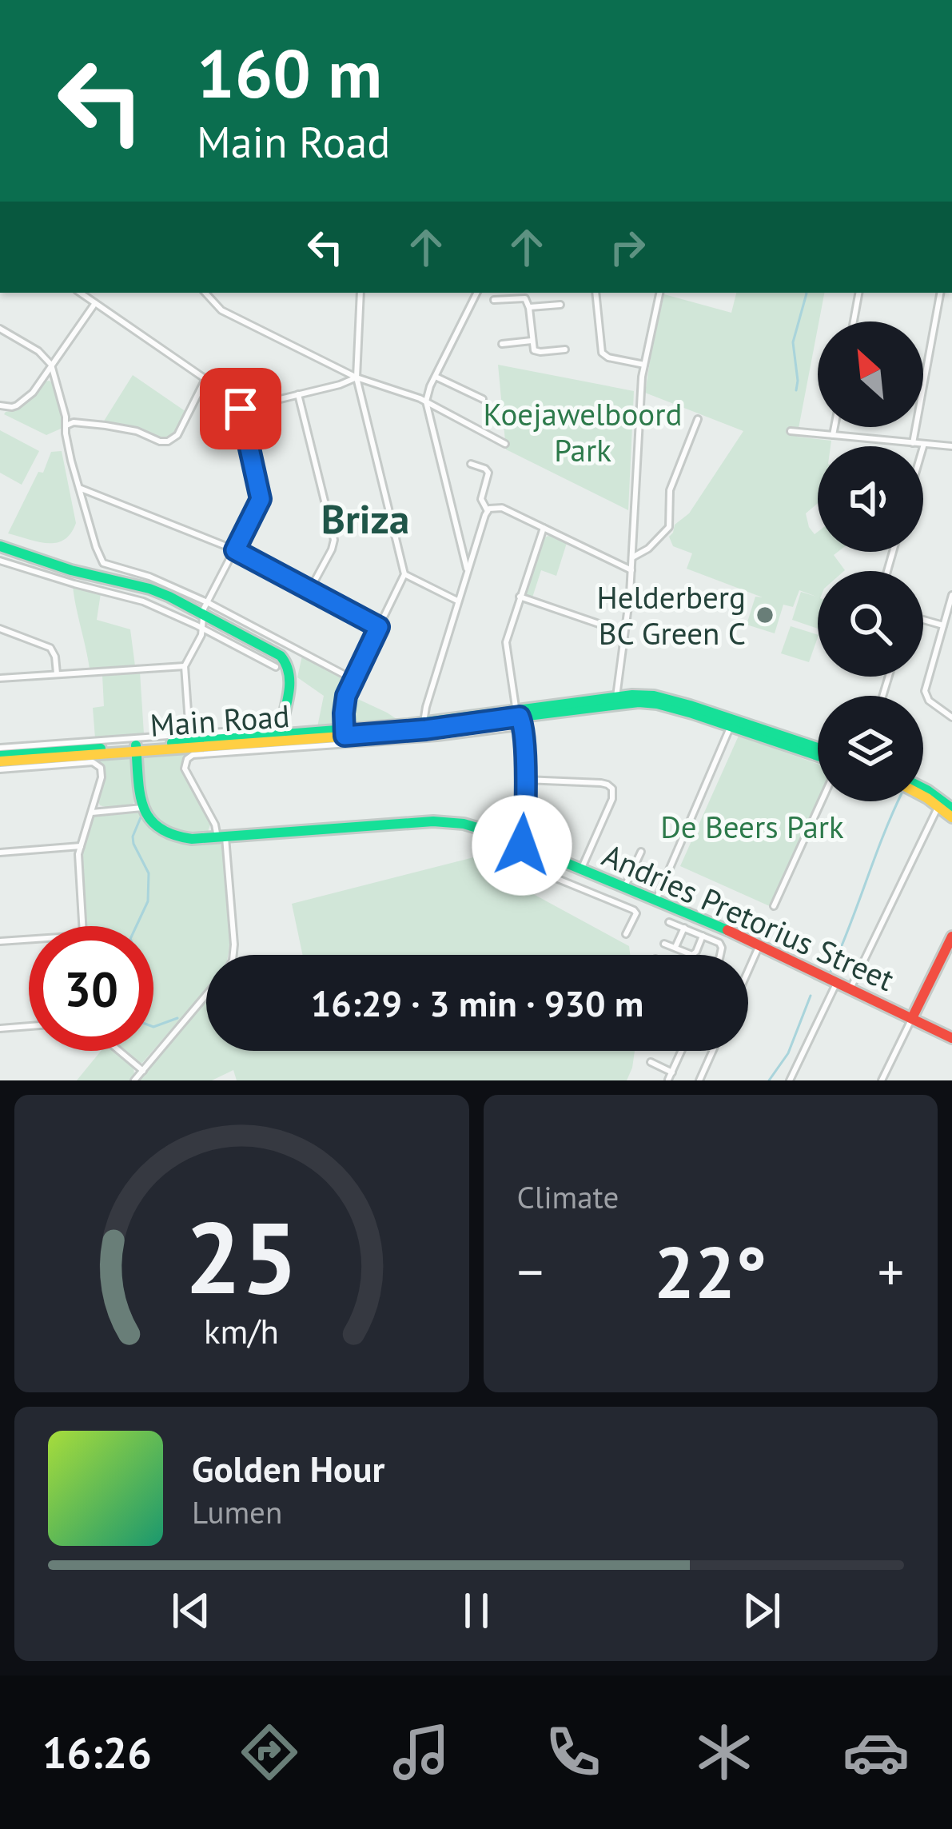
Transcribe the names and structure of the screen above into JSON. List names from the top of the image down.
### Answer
{
  "streets": {
    "street": ["Main Road", "Andries Pretorius Street"]
  },
  "districts": ["Briza"],
  "parks": ["Koejawelboord Park", "De Beers Park"],
  "places": ["Helderberg BC Green C"],
  "north": "top left",
  "page": {
    "turn": ["160 m", "Main Road"],
    "limit": "30",
    "trip": "16:29 · 3 min · 930 m",
    "tile": "Climate",
    "heat": ["−", "22°", "+"],
    "song": ["Golden Hour", "Lumen"],
    "tabs": "16:26",
    "gauge": ["25", "km/h"]
  }
}
